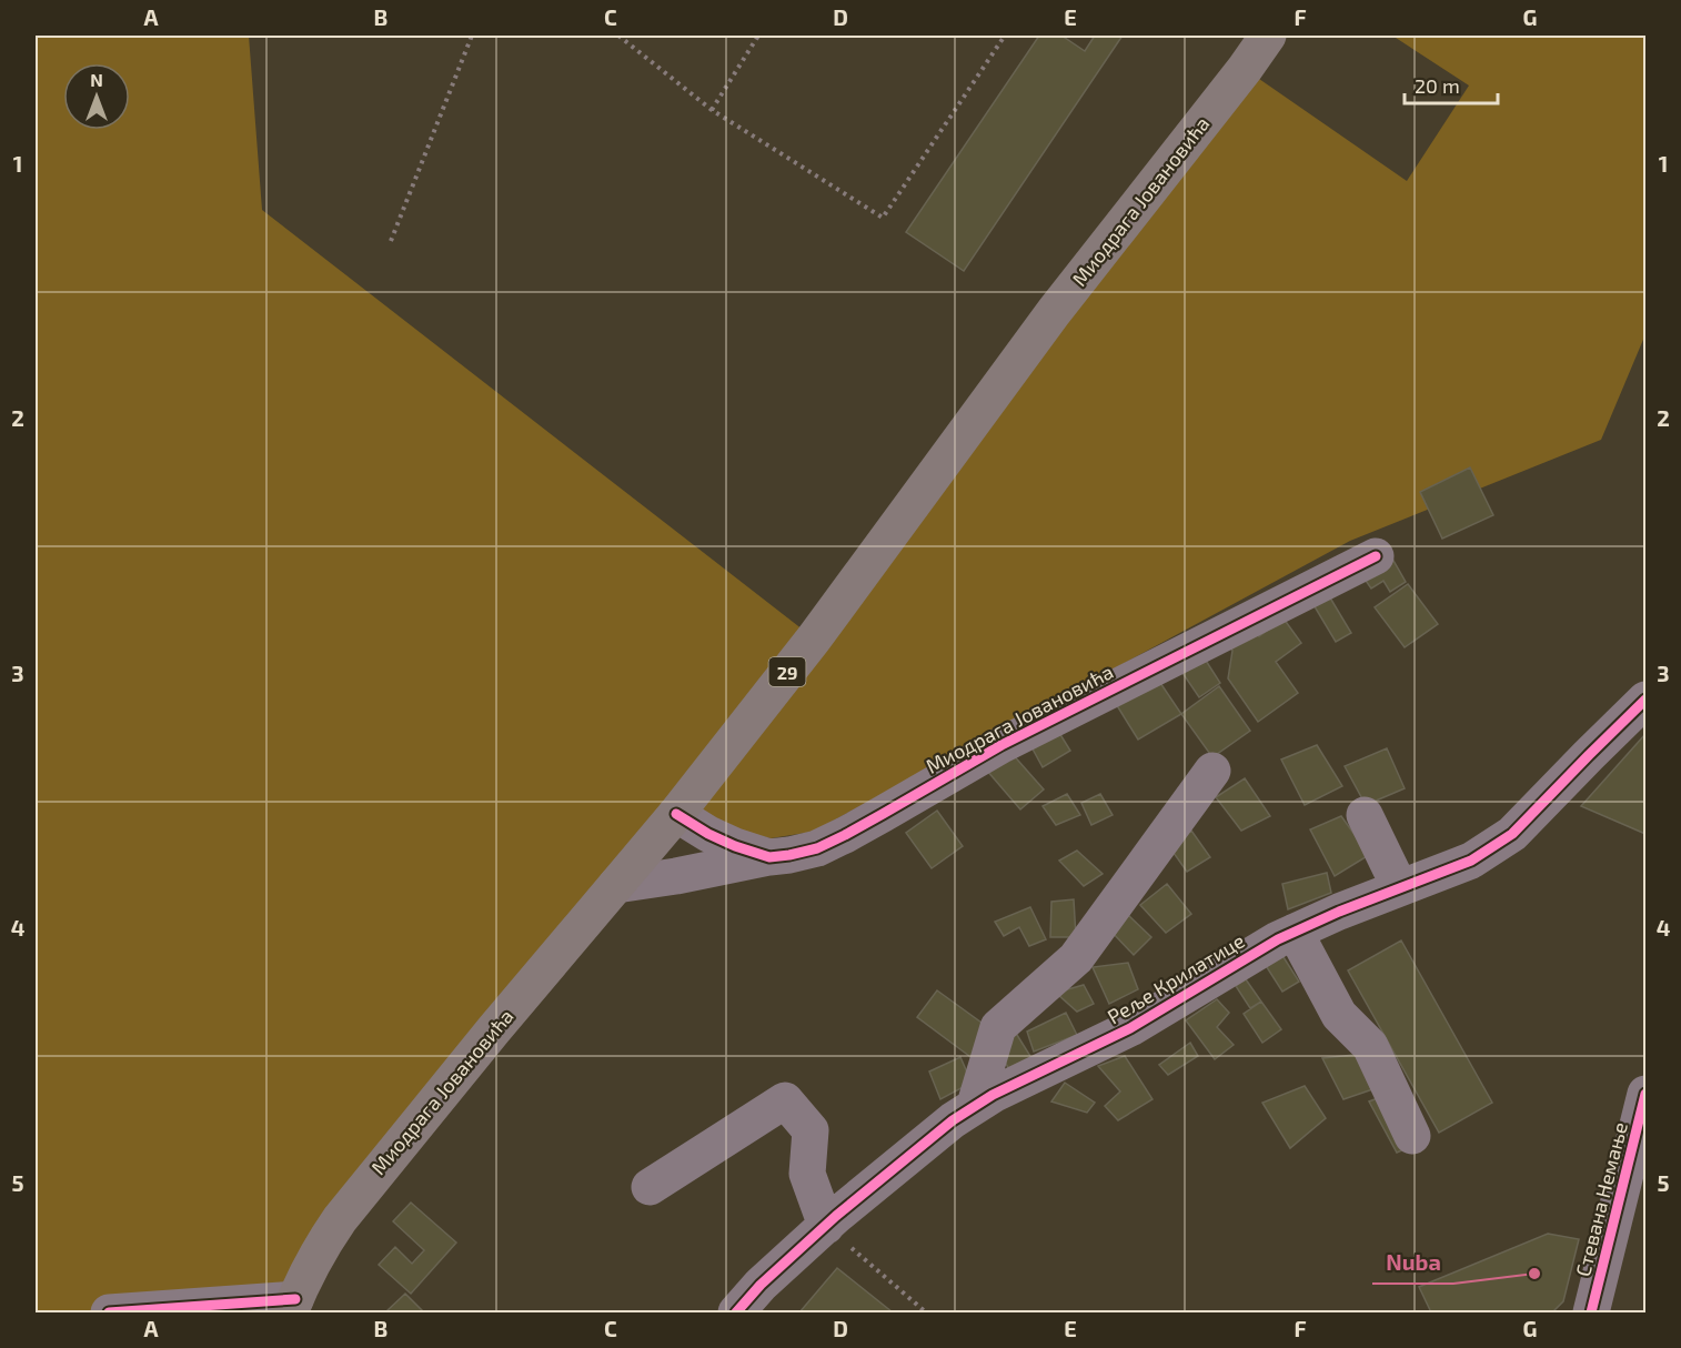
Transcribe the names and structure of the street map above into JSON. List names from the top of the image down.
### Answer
{
  "streets": {
    "main road": ["Миодрага Јовановића", "29"],
    "street": ["Реље Крилатице", "Стевана Немање"]
  },
  "places": ["Nuba"],
  "scale_bar": "20 m",
  "north": "top",
  "grid": {
    "columns": [
      "A",
      "B",
      "C",
      "D",
      "E",
      "F",
      "G"
    ],
    "rows": [
      "1",
      "2",
      "3",
      "4",
      "5"
    ]
  }
}
